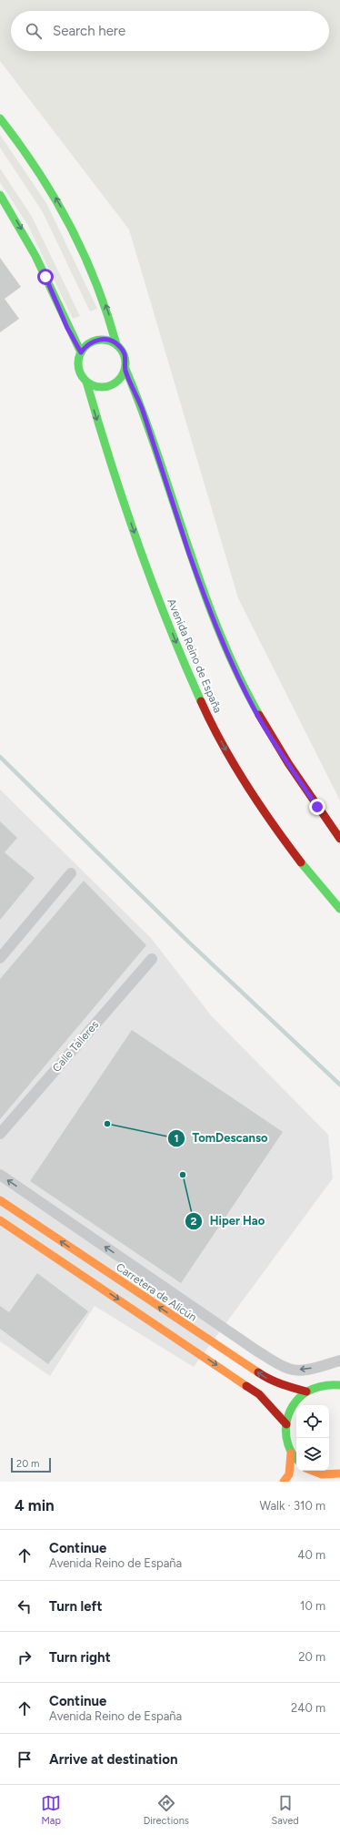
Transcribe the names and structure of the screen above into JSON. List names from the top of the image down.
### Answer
{
  "streets": {
    "street": ["Avenida Reino de España", "Calle Talleres", "Carretera de Alicún"]
  },
  "places": ["TomDescanso", "Hiper Hao"],
  "scale_bar": "20 m",
  "page": {
    "search": "Search here",
    "scale": "20 m",
    "heading": ["4 min", "Walk · 310 m"],
    "list": [
      ["Continue", "Avenida Reino de España", "40 m"],
      ["Turn left", "10 m"],
      ["Turn right", "20 m"],
      ["Continue", "Avenida Reino de España", "240 m"],
      "Arrive at destination"
    ],
    "nav": ["Map", "Directions", "Saved"]
  }
}
